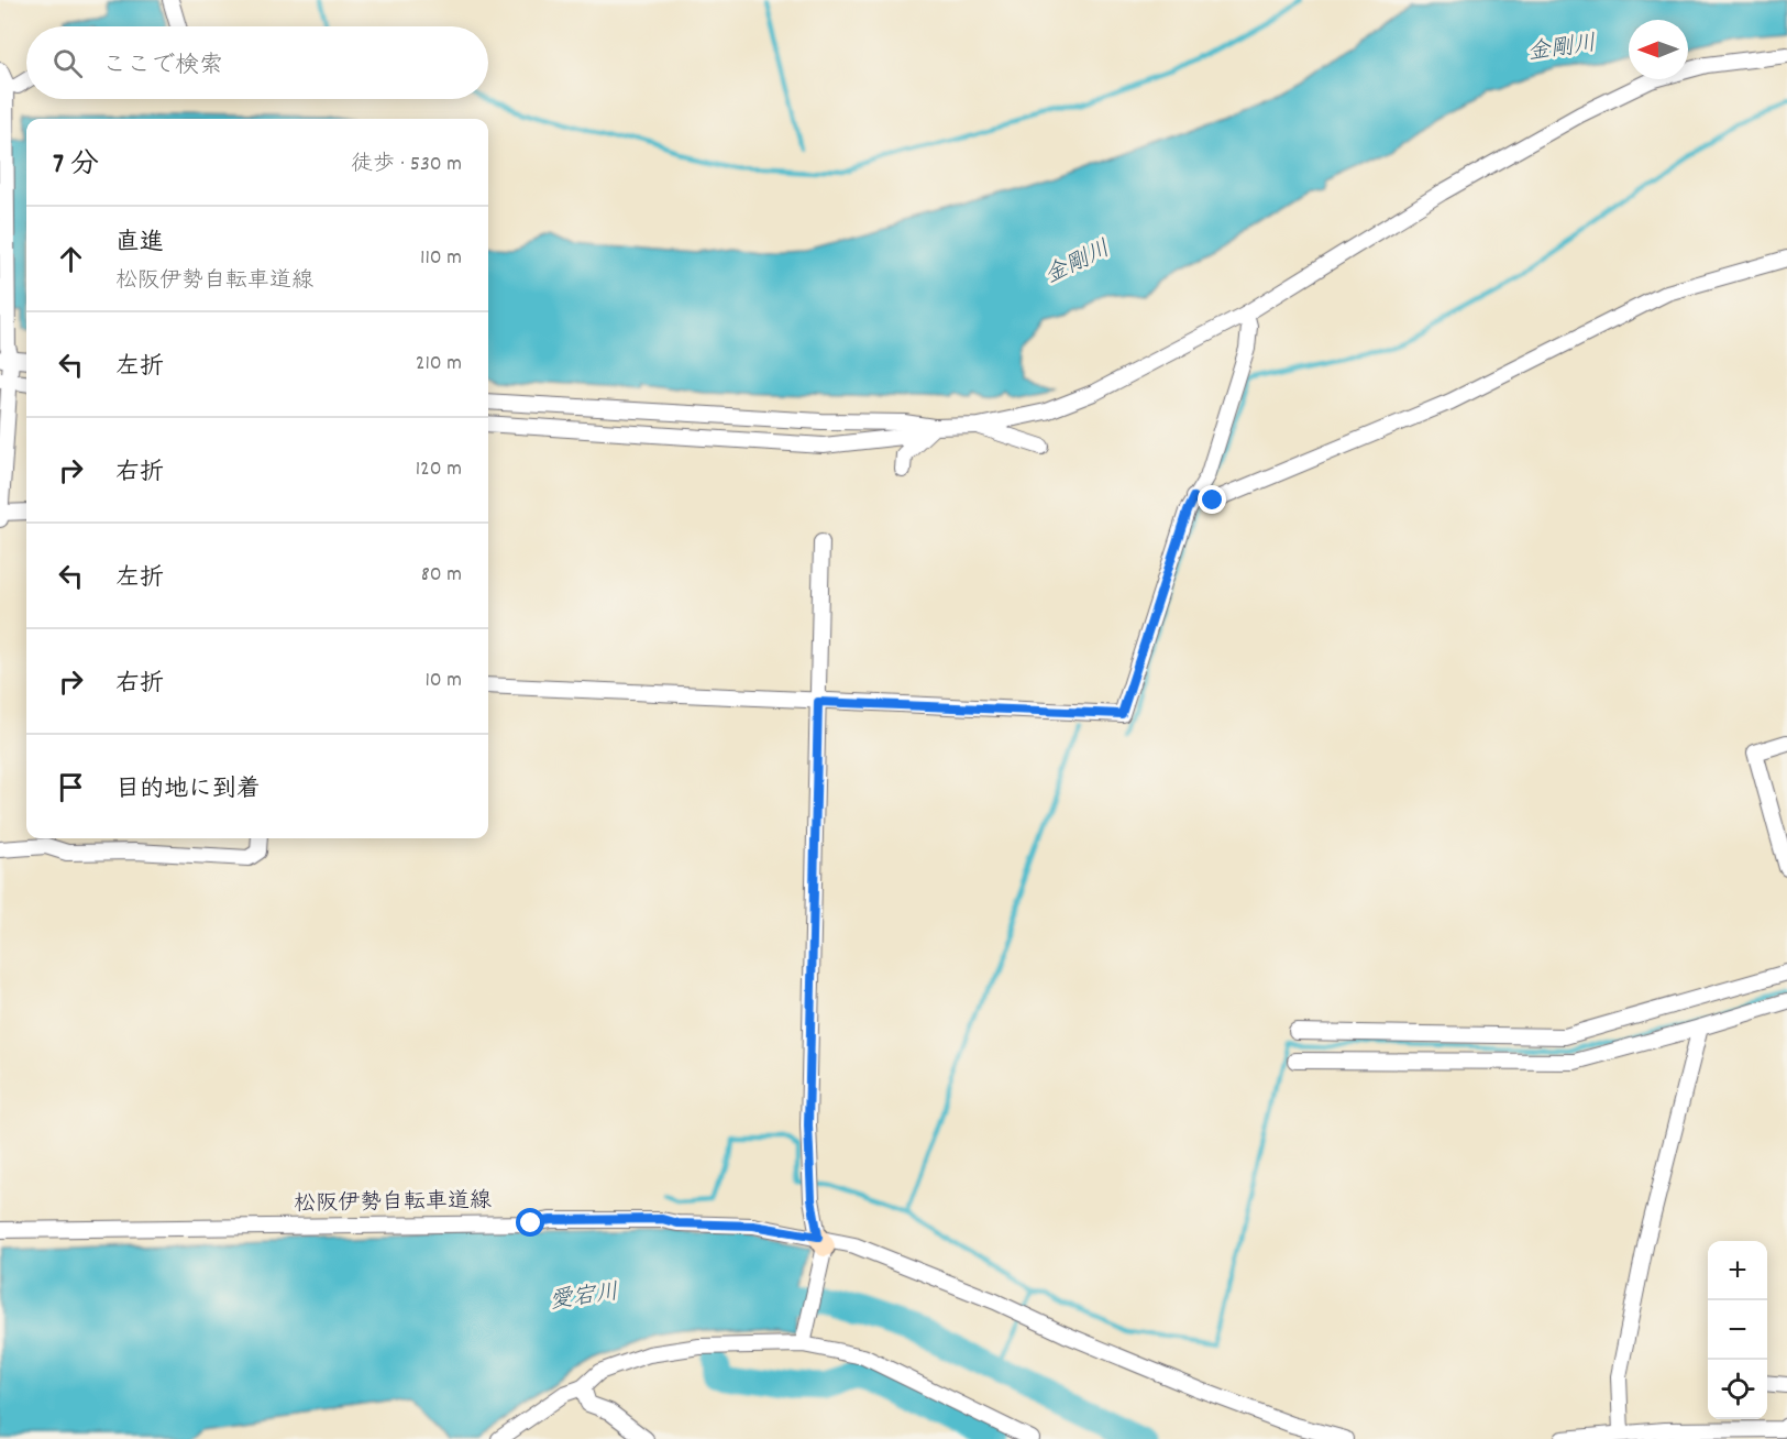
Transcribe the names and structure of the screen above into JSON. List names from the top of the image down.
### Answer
{
  "streets": {
    "street": ["松阪伊勢自転車道線"]
  },
  "water": ["金剛川", "愛宕川"],
  "north": "left",
  "page": {
    "search": "ここで検索",
    "heading": ["7 分", "徒歩 · 530 m"],
    "list": [
      ["直進", "松阪伊勢自転車道線", "110 m"],
      ["左折", "210 m"],
      ["右折", "120 m"],
      ["左折", "80 m"],
      ["右折", "10 m"],
      "目的地に到着"
    ],
    "map_buttons": ["+", "−"]
  }
}
